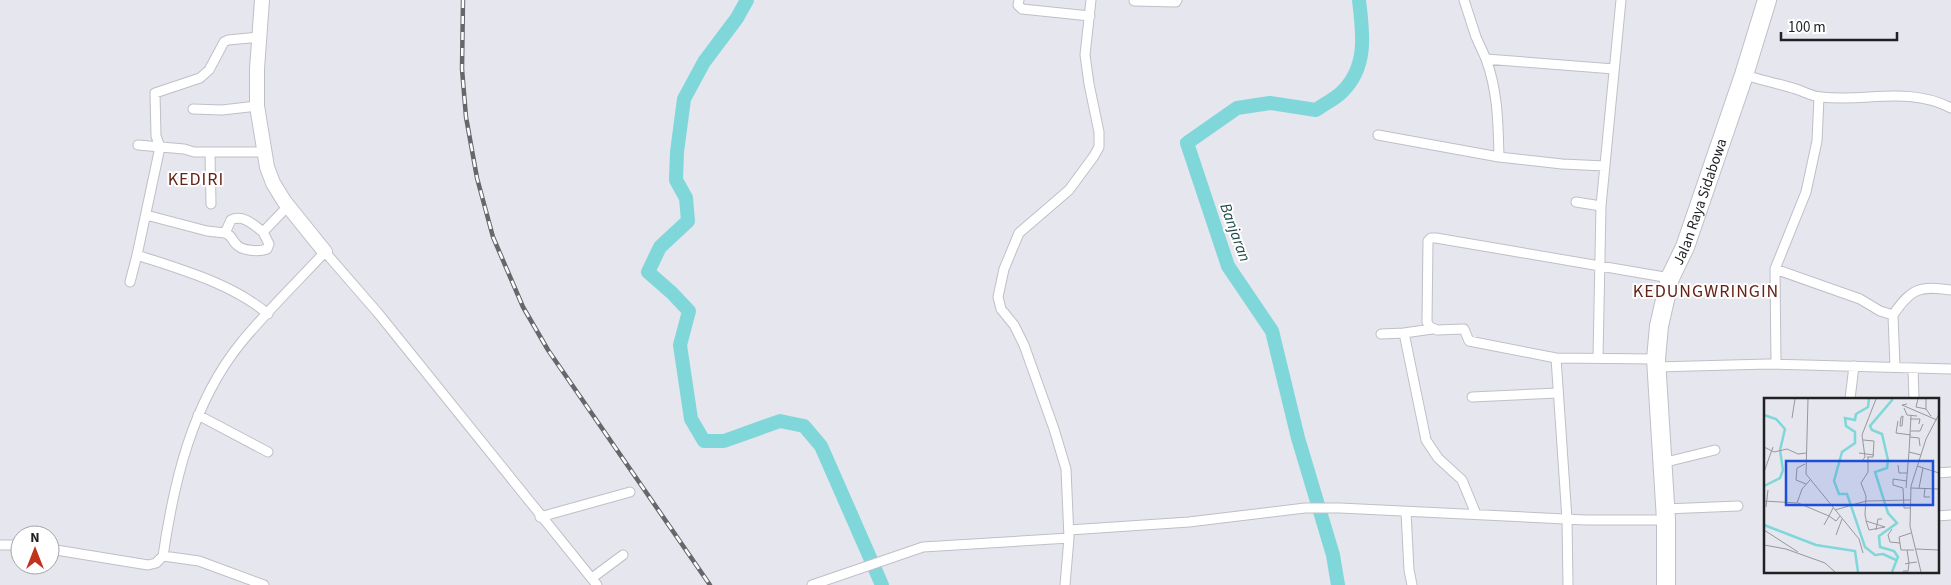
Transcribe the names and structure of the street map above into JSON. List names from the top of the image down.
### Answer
{
  "streets": {
    "highway": ["Jalan Raya Sidabowa"]
  },
  "districts": ["KEDIRI", "KEDUNGWRINGIN"],
  "water": ["Banjaran"],
  "scale_bar": "100 m",
  "north": "top"
}
